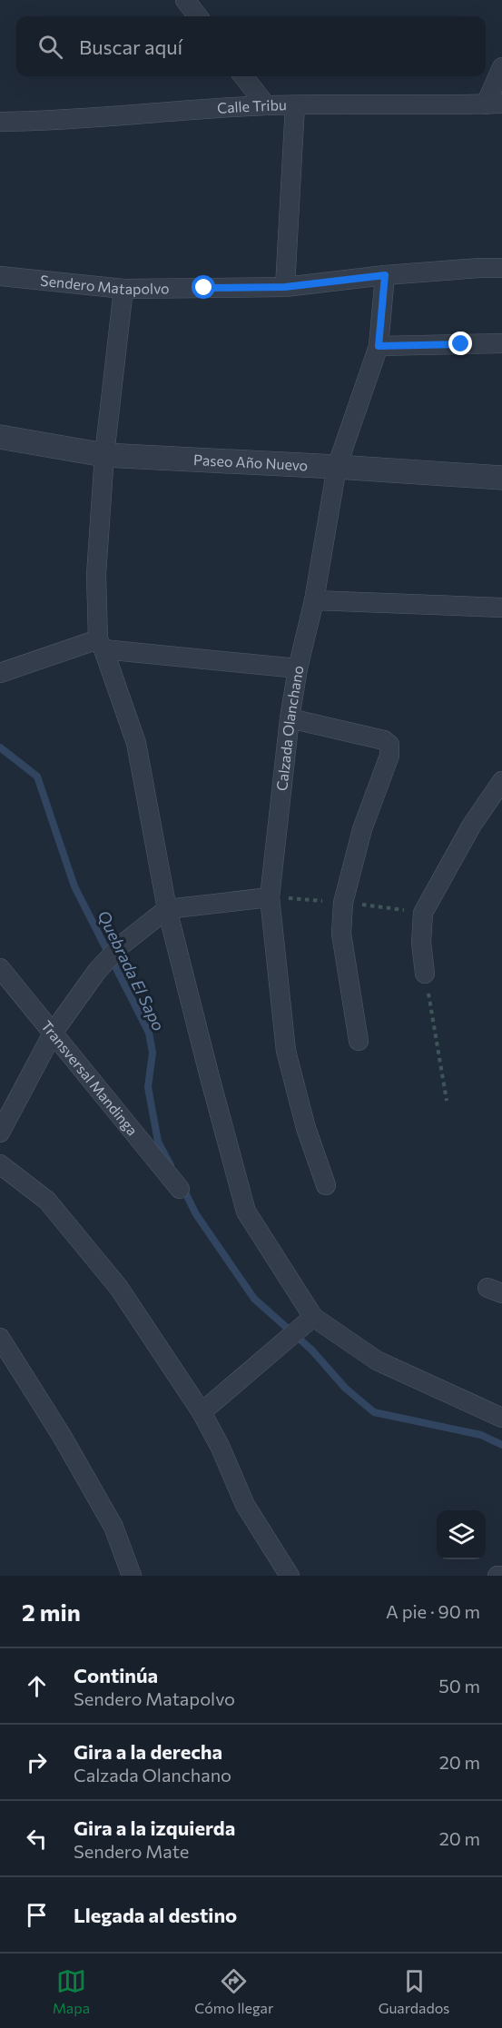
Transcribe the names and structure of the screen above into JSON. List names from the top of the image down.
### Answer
{
  "streets": {
    "street": [
      "Calle Tribu",
      "Sendero Matapolvo",
      "Paseo Año Nuevo",
      "Calzada Olanchano",
      "Transversal Mandinga"
    ]
  },
  "crossings": [
    ["Sendero Matapolvo", "Calzada Olanchano"],
    ["Paseo Año Nuevo", "Calzada Olanchano"]
  ],
  "water": ["Quebrada El Sapo"],
  "page": {
    "search": "Buscar aquí",
    "heading": ["2 min", "A pie · 90 m"],
    "list": [
      ["Continúa", "Sendero Matapolvo", "50 m"],
      ["Gira a la derecha", "Calzada Olanchano", "20 m"],
      ["Gira a la izquierda", "Sendero Mate", "20 m"],
      "Llegada al destino"
    ],
    "nav": ["Mapa", "Cómo llegar", "Guardados"]
  }
}
